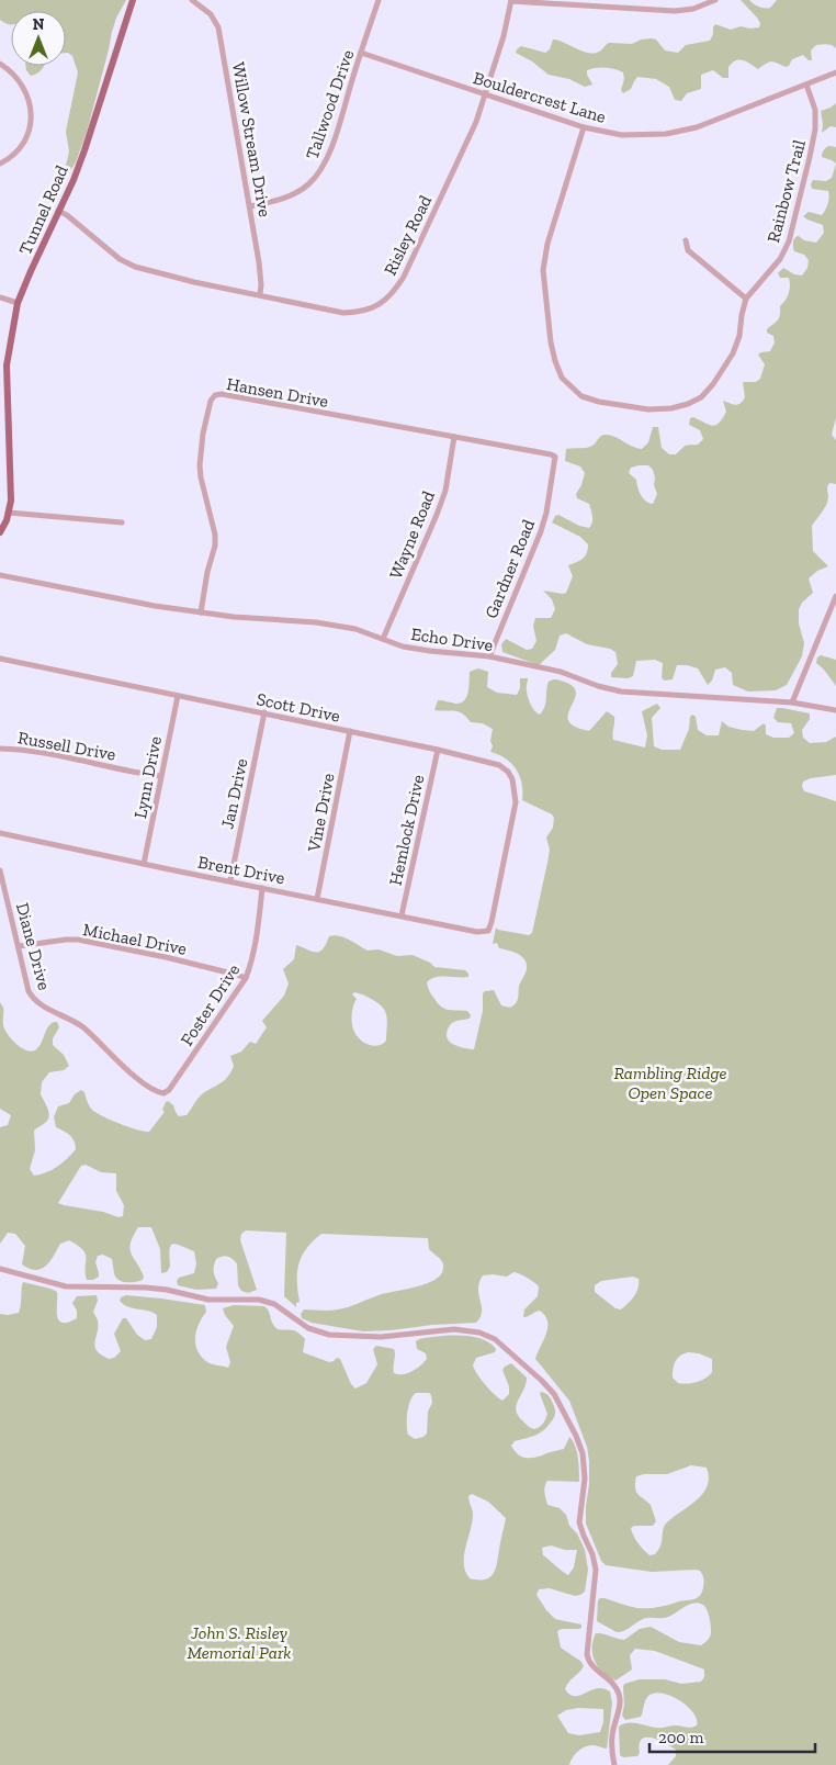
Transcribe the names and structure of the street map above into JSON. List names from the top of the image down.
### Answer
{
  "streets": {
    "main road": ["Tunnel Road"],
    "street": [
      "Bouldercrest Lane",
      "Tallwood Drive",
      "Willow Stream Drive",
      "Rainbow Trail",
      "Risley Road",
      "Hansen Drive",
      "Wayne Road",
      "Gardner Road",
      "Echo Drive",
      "Scott Drive",
      "Russell Drive",
      "Lynn Drive",
      "Jan Drive",
      "Vine Drive",
      "Hemlock Drive",
      "Brent Drive",
      "Michael Drive",
      "Diane Drive",
      "Foster Drive"
    ]
  },
  "crossings": [
    ["Bouldercrest Lane", "Tallwood Drive"],
    ["Bouldercrest Lane", "Rainbow Trail"],
    ["Bouldercrest Lane", "Risley Road"],
    ["Tallwood Drive", "Willow Stream Drive"],
    ["Willow Stream Drive", "Risley Road"],
    ["Tunnel Road", "Risley Road"],
    ["Hansen Drive", "Wayne Road"],
    ["Hansen Drive", "Gardner Road"],
    ["Hansen Drive", "Echo Drive"],
    ["Wayne Road", "Echo Drive"],
    ["Gardner Road", "Echo Drive"],
    ["Scott Drive", "Lynn Drive"],
    ["Scott Drive", "Jan Drive"],
    ["Scott Drive", "Vine Drive"],
    ["Scott Drive", "Hemlock Drive"],
    ["Scott Drive", "Brent Drive"],
    ["Russell Drive", "Lynn Drive"],
    ["Lynn Drive", "Brent Drive"],
    ["Jan Drive", "Brent Drive"],
    ["Vine Drive", "Brent Drive"],
    ["Hemlock Drive", "Brent Drive"],
    ["Brent Drive", "Foster Drive"],
    ["Michael Drive", "Diane Drive"],
    ["Michael Drive", "Foster Drive"],
    ["Diane Drive", "Foster Drive"]
  ],
  "parks": ["Rambling Ridge Open Space", "John S. Risley Memorial Park"],
  "scale_bar": "200 m",
  "north": "top"
}
